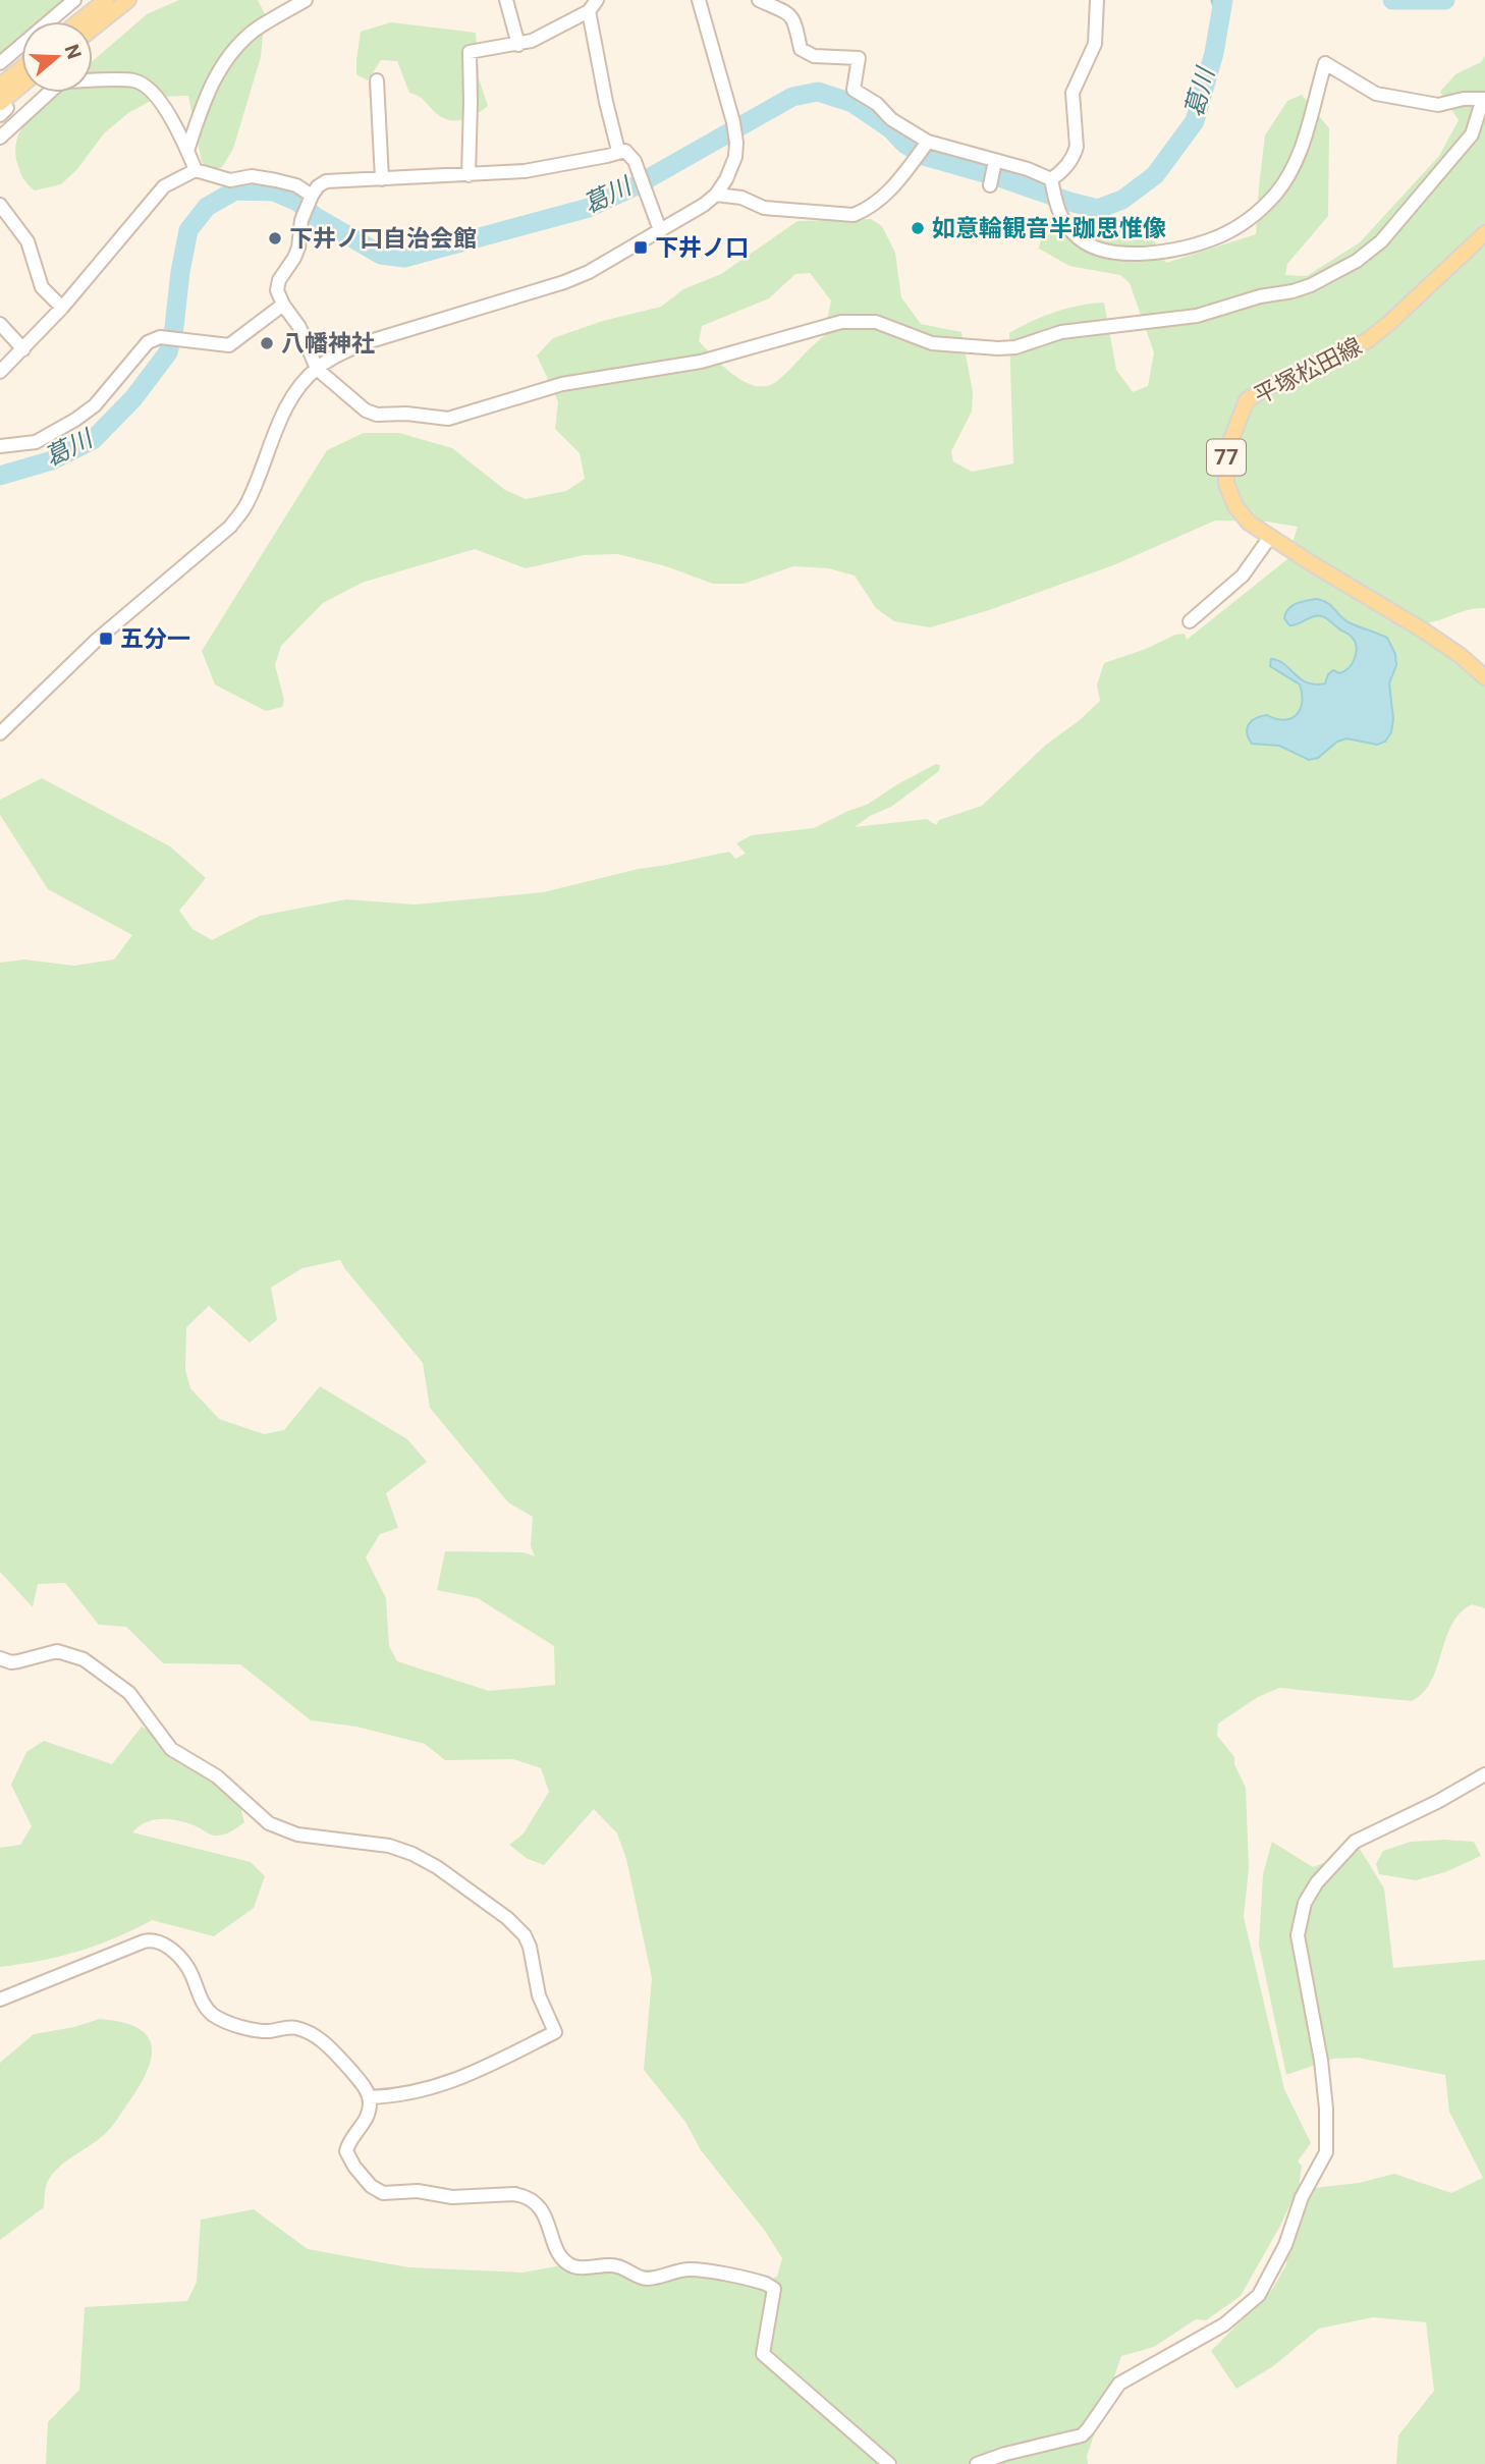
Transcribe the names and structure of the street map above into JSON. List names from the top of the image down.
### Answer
{
  "streets": {
    "main road": ["平塚松田線", "77"]
  },
  "water": ["葛川"],
  "places": {
    "other": ["如意輪観音半跏思惟像", "下井ノ口自治会館", "八幡神社"],
    "transit": ["下井ノ口", "五分一"]
  },
  "north": "right"
}
